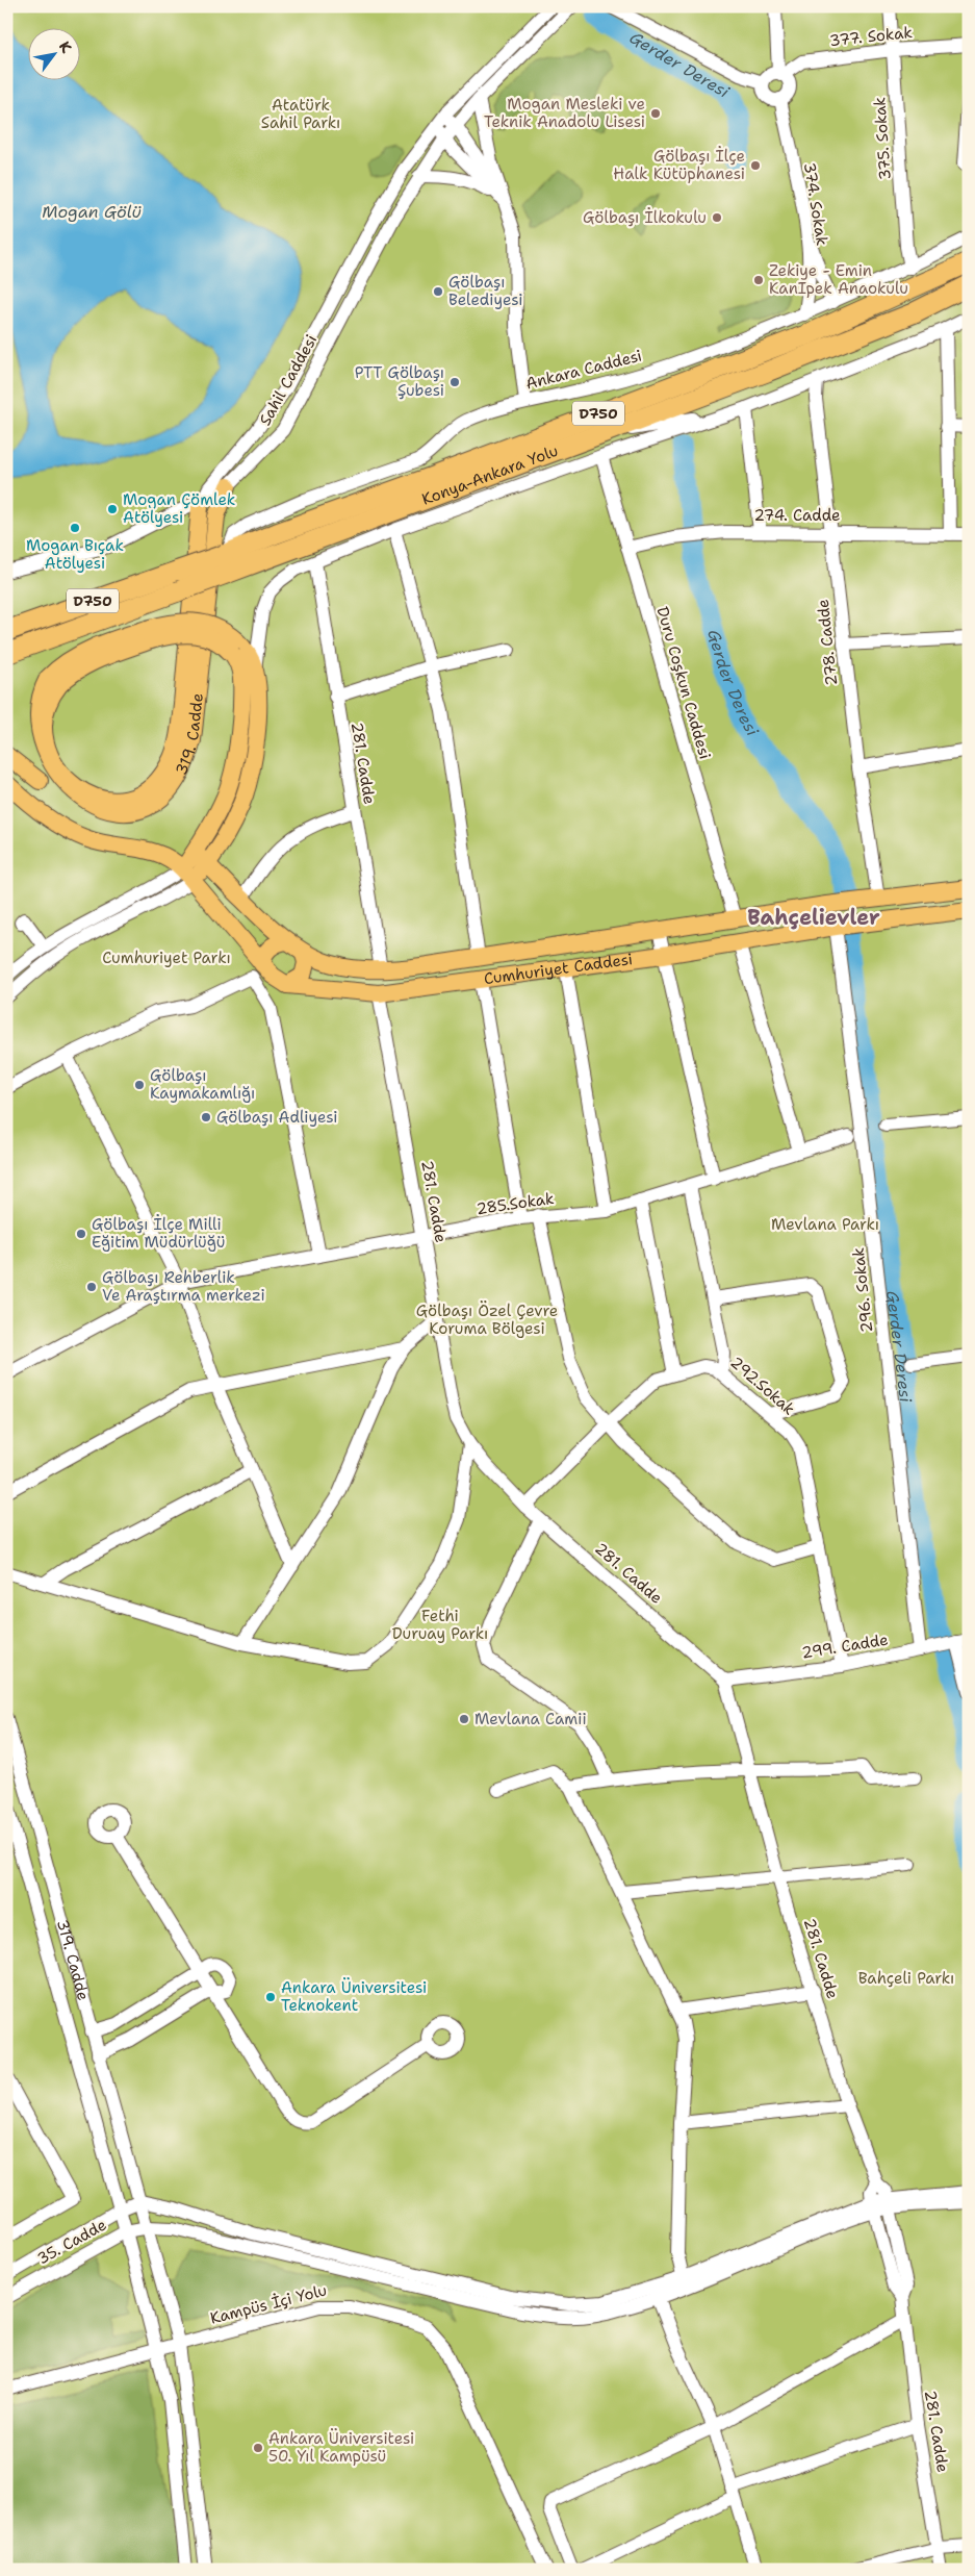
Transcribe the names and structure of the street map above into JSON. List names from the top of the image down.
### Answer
{
  "streets": {
    "highway": ["D750", "Konya-Ankara Yolu"],
    "main road": ["319. Cadde", "Cumhuriyet Caddesi"],
    "street": [
      "377. Sokak",
      "375. Sokak",
      "374. Sokak",
      "Ankara Caddesi",
      "Sahil Caddesi",
      "274. Cadde",
      "278. Cadde",
      "Duru Coşkun Caddesi",
      "281. Cadde",
      "285.Sokak",
      "296. Sokak",
      "292.Sokak",
      "299. Cadde",
      "35. Cadde",
      "Kampüs İçi Yolu"
    ]
  },
  "crossings": [
    ["377. Sokak", "375. Sokak"],
    ["377. Sokak", "374. Sokak"],
    ["375. Sokak", "Ankara Caddesi"],
    ["374. Sokak", "Ankara Caddesi"],
    ["Ankara Caddesi", "D750"],
    ["Ankara Caddesi", "Konya-Ankara Yolu"],
    ["Sahil Caddesi", "319. Cadde"],
    ["D750", "Konya-Ankara Yolu"],
    ["274. Cadde", "278. Cadde"],
    ["274. Cadde", "Duru Coşkun Caddesi"],
    ["278. Cadde", "Cumhuriyet Caddesi"],
    ["Duru Coşkun Caddesi", "Cumhuriyet Caddesi"],
    ["319. Cadde", "281. Cadde"],
    ["319. Cadde", "Cumhuriyet Caddesi"],
    ["319. Cadde", "35. Cadde"],
    ["319. Cadde", "Kampüs İçi Yolu"],
    ["281. Cadde", "Cumhuriyet Caddesi"],
    ["281. Cadde", "285.Sokak"],
    ["281. Cadde", "292.Sokak"],
    ["281. Cadde", "299. Cadde"],
    ["Cumhuriyet Caddesi", "296. Sokak"],
    ["296. Sokak", "299. Cadde"],
    ["292.Sokak", "299. Cadde"]
  ],
  "districts": ["Bahçelievler"],
  "water": ["Gerder Deresi", "Mogan Gölü"],
  "parks": [
    "Atatürk Sahil Parkı",
    "Cumhuriyet Parkı",
    "Mevlana Parkı",
    "Gölbaşı Özel Çevre Koruma Bölgesi",
    "Fethi Duruay Parkı",
    "Bahçeli Parkı"
  ],
  "places": [
    "Mogan Mesleki ve Teknik Anadolu Lisesi",
    "Gölbaşı İlçe Halk Kütüphanesi",
    "Gölbaşı İlkokulu",
    "Zekiye - Emin KanIpek Anaokulu",
    "Gölbaşı Belediyesi",
    "PTT Gölbaşı Şubesi",
    "Mogan Çömlek Atölyesi",
    "Mogan Bıçak Atölyesi",
    "Gölbaşı Kaymakamlığı",
    "Gölbaşı Adliyesi",
    "Gölbaşı İlçe Milli Eğitim Müdürlüğü",
    "Gölbaşı Rehberlik Ve Araştırma merkezi",
    "Mevlana Camii",
    "Ankara Üniversitesi Teknokent",
    "Ankara Üniversitesi 50. Yıl Kampüsü"
  ],
  "north": "top right"
}
